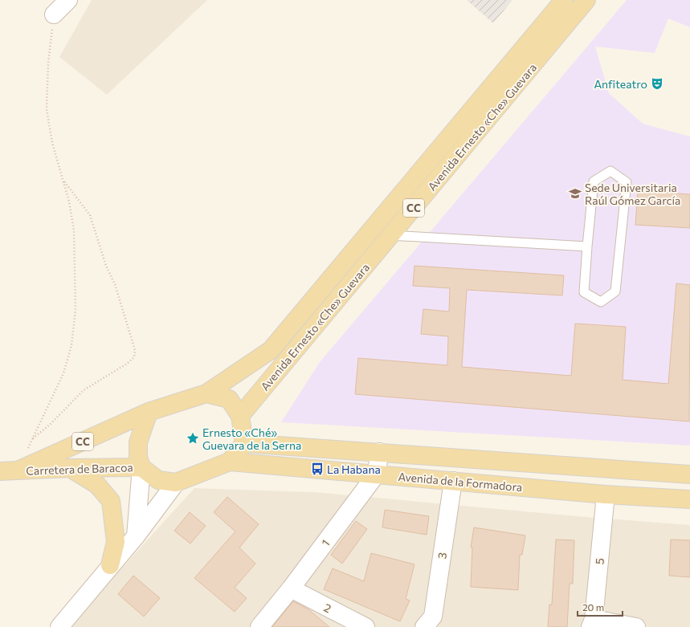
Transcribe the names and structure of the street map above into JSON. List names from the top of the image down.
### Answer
{
  "streets": {
    "main road": [
      "Avenida Ernesto «Che» Guevara",
      "CC",
      "Carretera de Baracoa",
      "Avenida de la Formadora"
    ],
    "street": [
      "1",
      "3",
      "5",
      "2"
    ]
  },
  "crossings": [
    ["Avenida Ernesto «Che» Guevara", "CC"],
    ["Avenida Ernesto «Che» Guevara", "Carretera de Baracoa"],
    ["Avenida Ernesto «Che» Guevara", "Avenida de la Formadora"],
    ["CC", "Carretera de Baracoa"],
    ["CC", "Avenida de la Formadora"],
    ["Carretera de Baracoa", "Avenida de la Formadora"],
    ["Avenida de la Formadora", "1"],
    ["Avenida de la Formadora", "3"],
    ["Avenida de la Formadora", "5"],
    ["1", "2"]
  ],
  "places": {
    "theatre": ["Anfiteatro"],
    "school or university": ["Sede Universitaria Raúl Gómez García"],
    "place": ["Ernesto «Ché» Guevara de la Serna"],
    "bus stop": ["La Habana"]
  },
  "scale_bar": "20 m"
}
